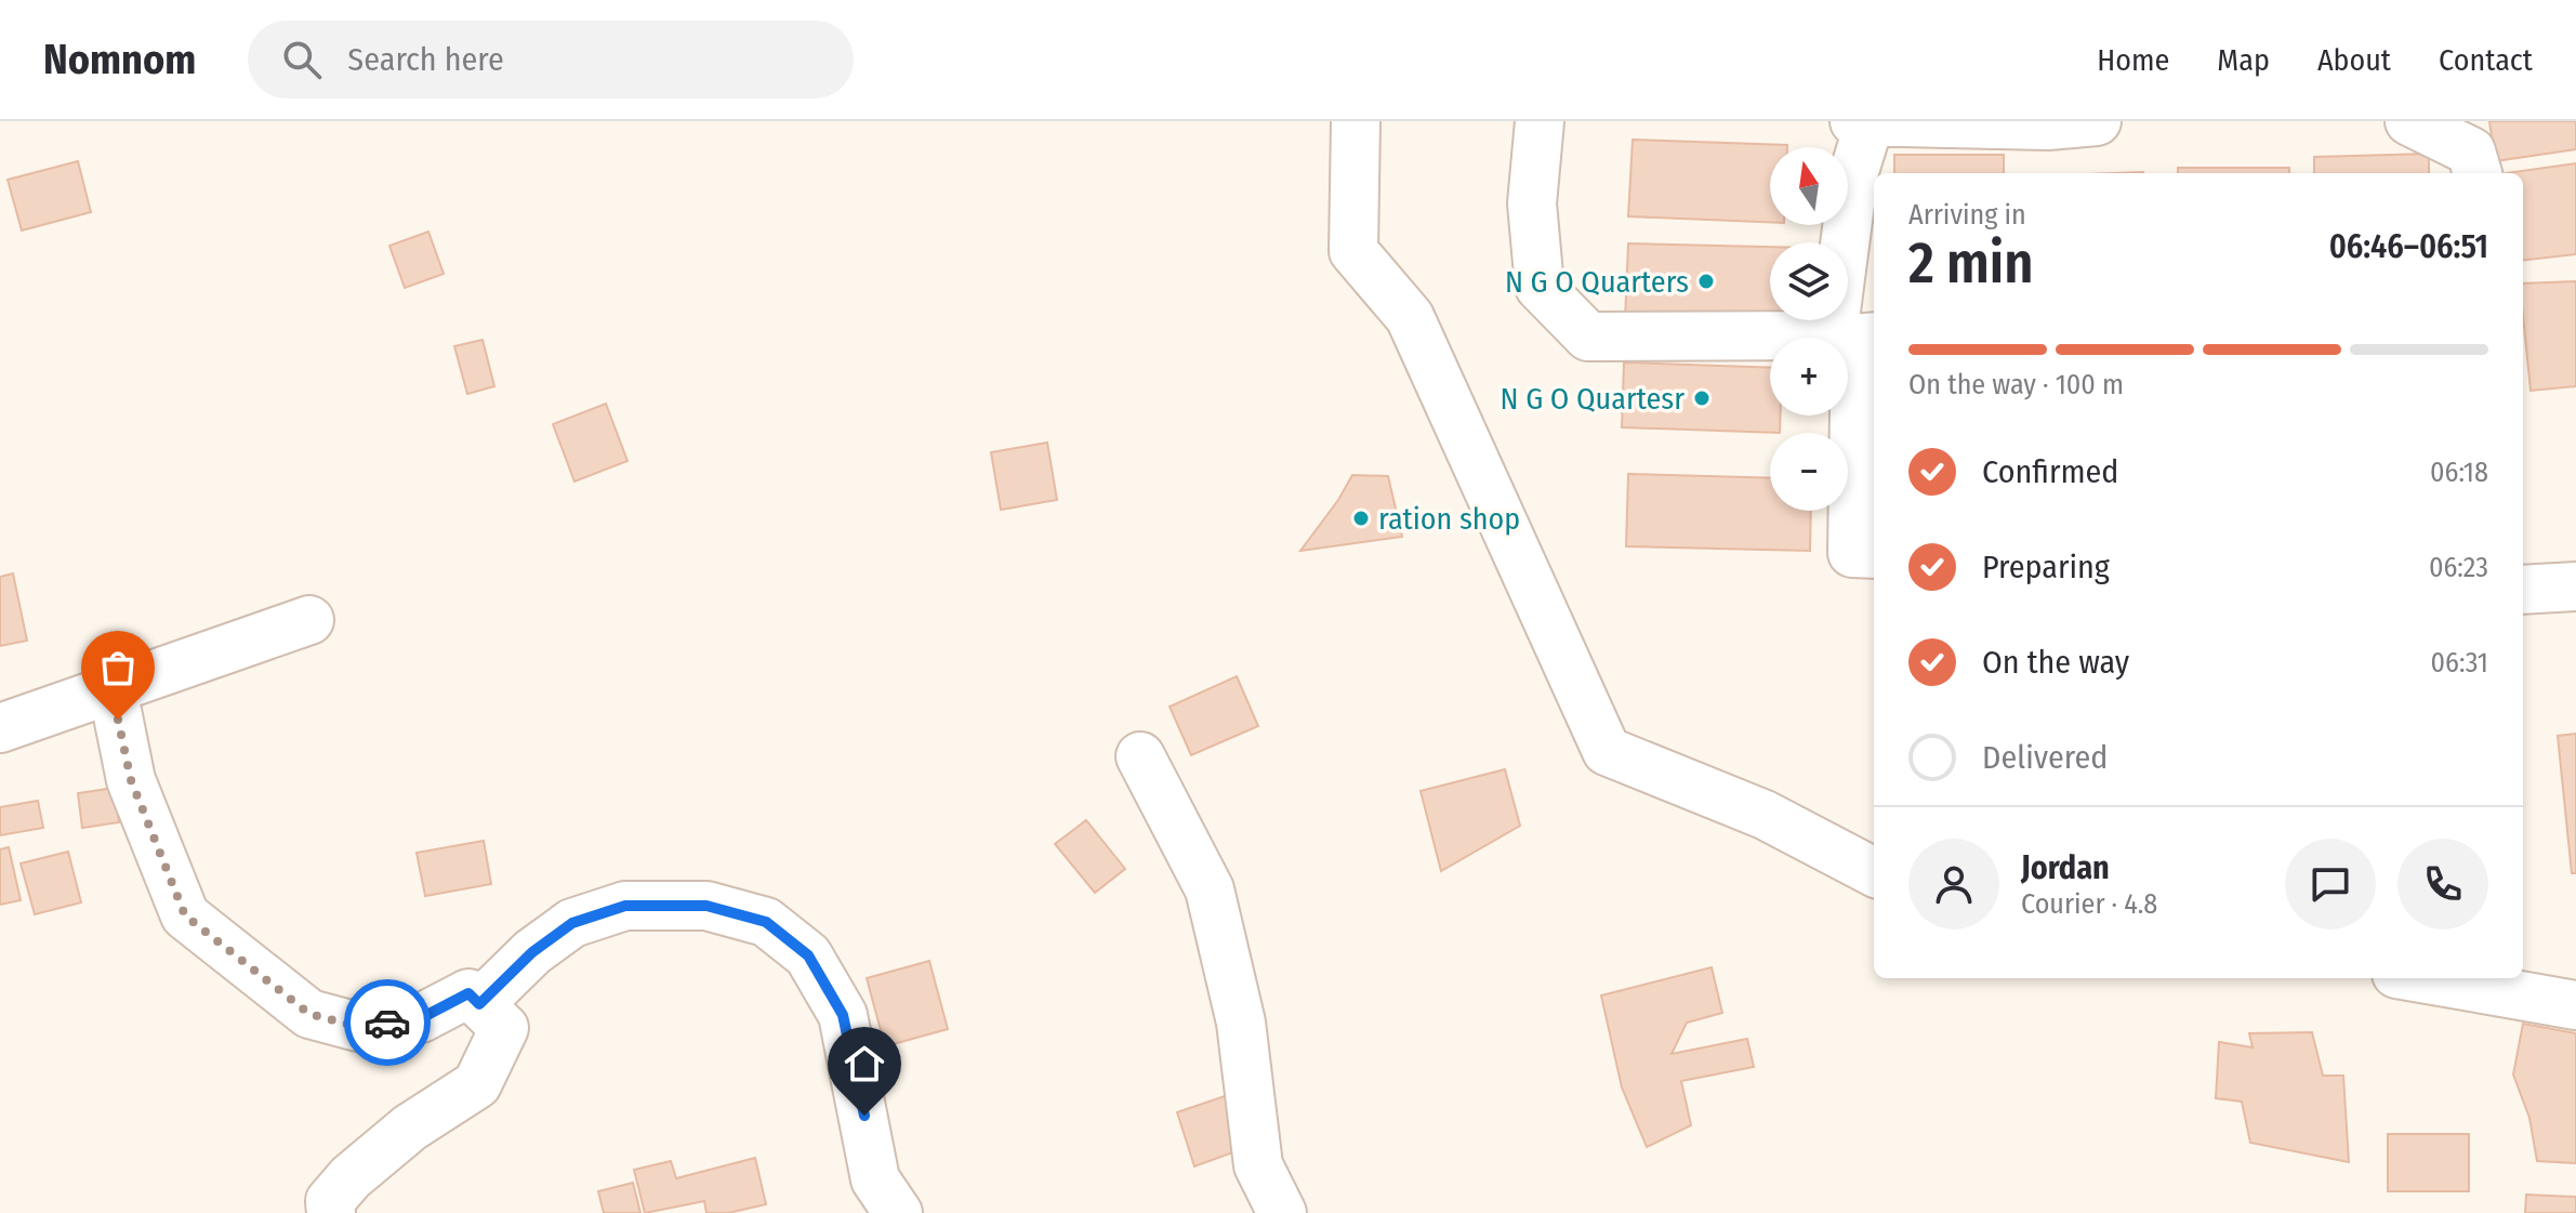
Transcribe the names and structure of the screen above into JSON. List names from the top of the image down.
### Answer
{
  "places": ["N G O Quarters", "N G O Quartesr", "ration shop"],
  "north": "top",
  "page": {
    "header": "Nomnom",
    "search": "Search here",
    "nav": [
      "Home",
      "Map",
      "About",
      "Contact"
    ],
    "map_buttons": ["+", "−"],
    "heading": ["2 min", "Arriving in", "06:46–06:51"],
    "panel": ["Jordan", "Courier · 4.8"],
    "bar": "On the way · 100 m",
    "list": [
      ["Confirmed", "06:18"],
      ["Preparing", "06:23"],
      ["On the way", "06:31"],
      "Delivered"
    ]
  }
}
